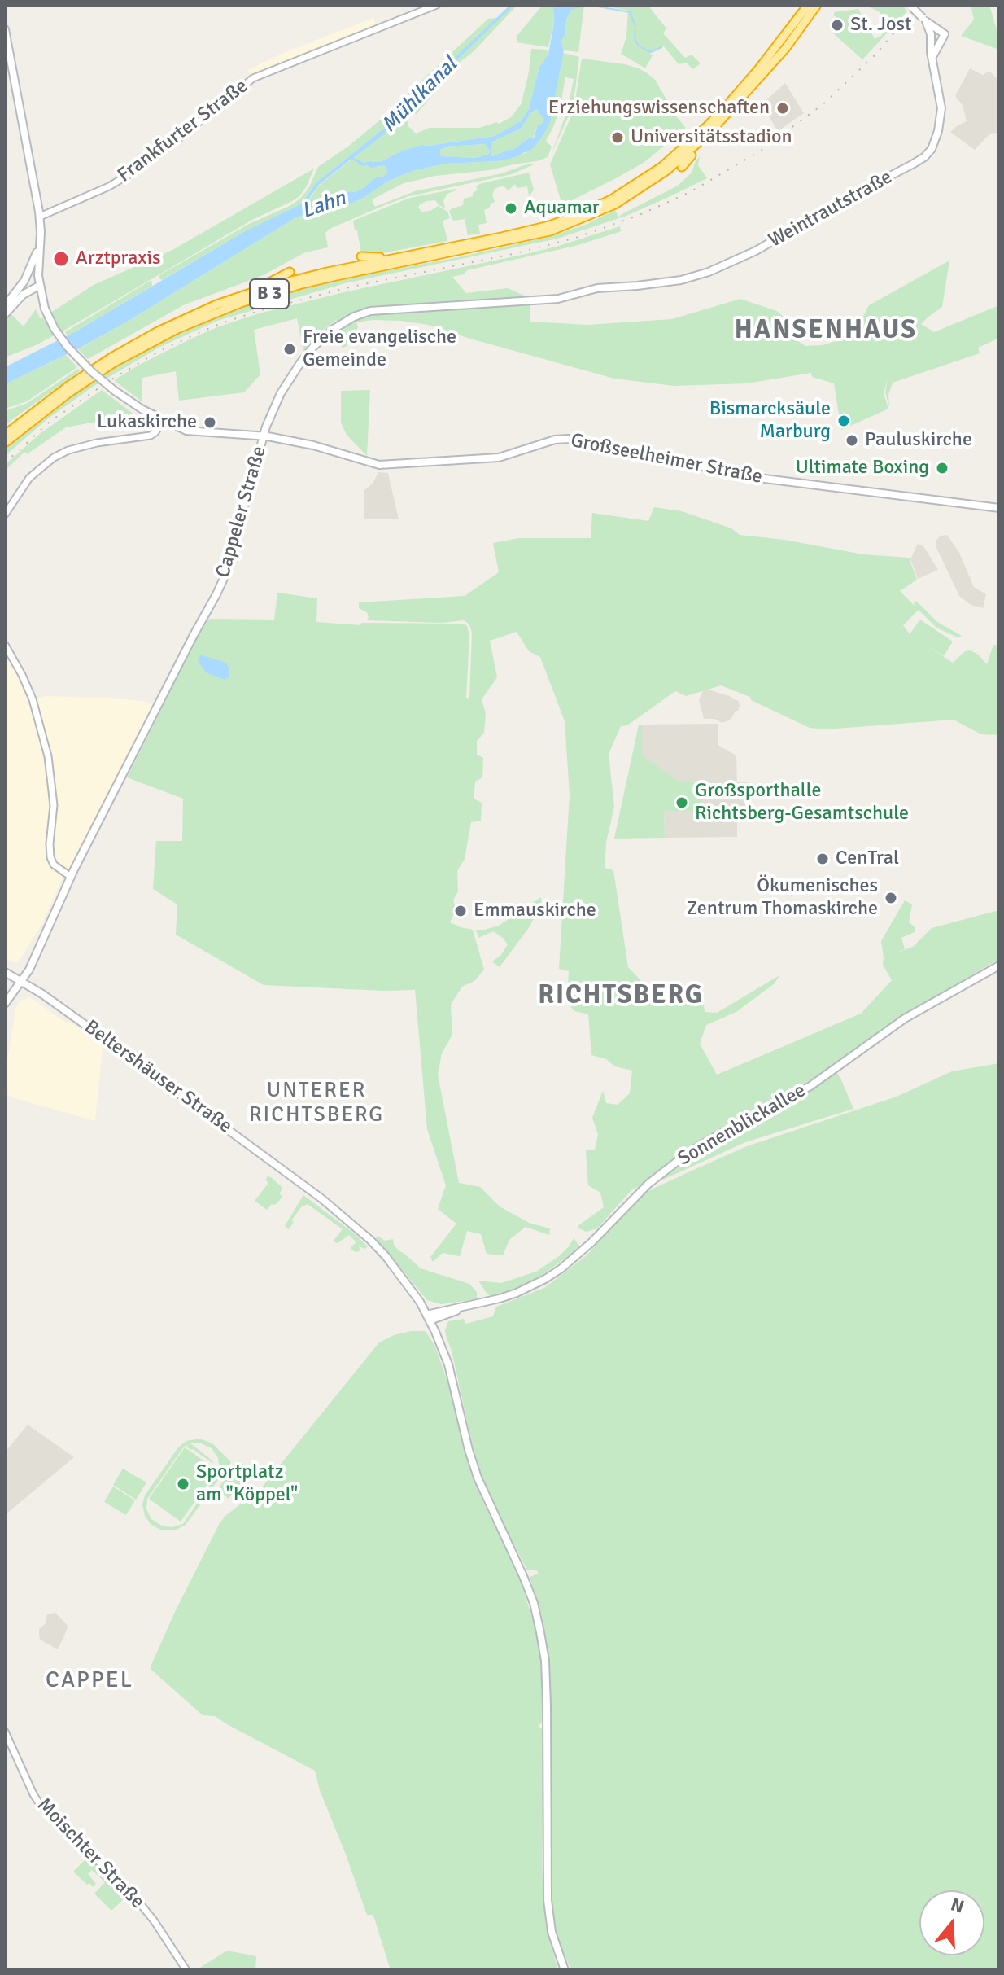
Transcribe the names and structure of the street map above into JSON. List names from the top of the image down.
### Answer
{
  "streets": {
    "highway": ["B 3"],
    "main road": [
      "Weintrautstraße",
      "Großseelheimer Straße",
      "Cappeler Straße",
      "Beltershäuser Straße",
      "Sonnenblickallee"
    ],
    "street": ["Frankfurter Straße", "Moischter Straße"]
  },
  "crossings": [
    ["Frankfurter Straße", "Großseelheimer Straße"],
    ["Weintrautstraße", "Cappeler Straße"],
    ["Großseelheimer Straße", "Cappeler Straße"],
    ["Cappeler Straße", "Beltershäuser Straße"],
    ["Beltershäuser Straße", "Sonnenblickallee"]
  ],
  "districts": [
    "HANSENHAUS",
    "RICHTSBERG",
    "UNTERER RICHTSBERG",
    "CAPPEL"
  ],
  "water": ["Mühlkanal", "Lahn"],
  "places": [
    "St. Jost",
    "Erziehungswissenschaften",
    "Universitätsstadion",
    "Aquamar",
    "Arztpraxis",
    "Freie evangelische Gemeinde",
    "Bismarcksäule Marburg",
    "Lukaskirche",
    "Pauluskirche",
    "Ultimate Boxing",
    "Großsporthalle Richtsberg-Gesamtschule",
    "CenTral",
    "Ökumenisches Zentrum Thomaskirche",
    "Emmauskirche",
    "Sportplatz am \"Köppel\""
  ],
  "north": "top"
}
